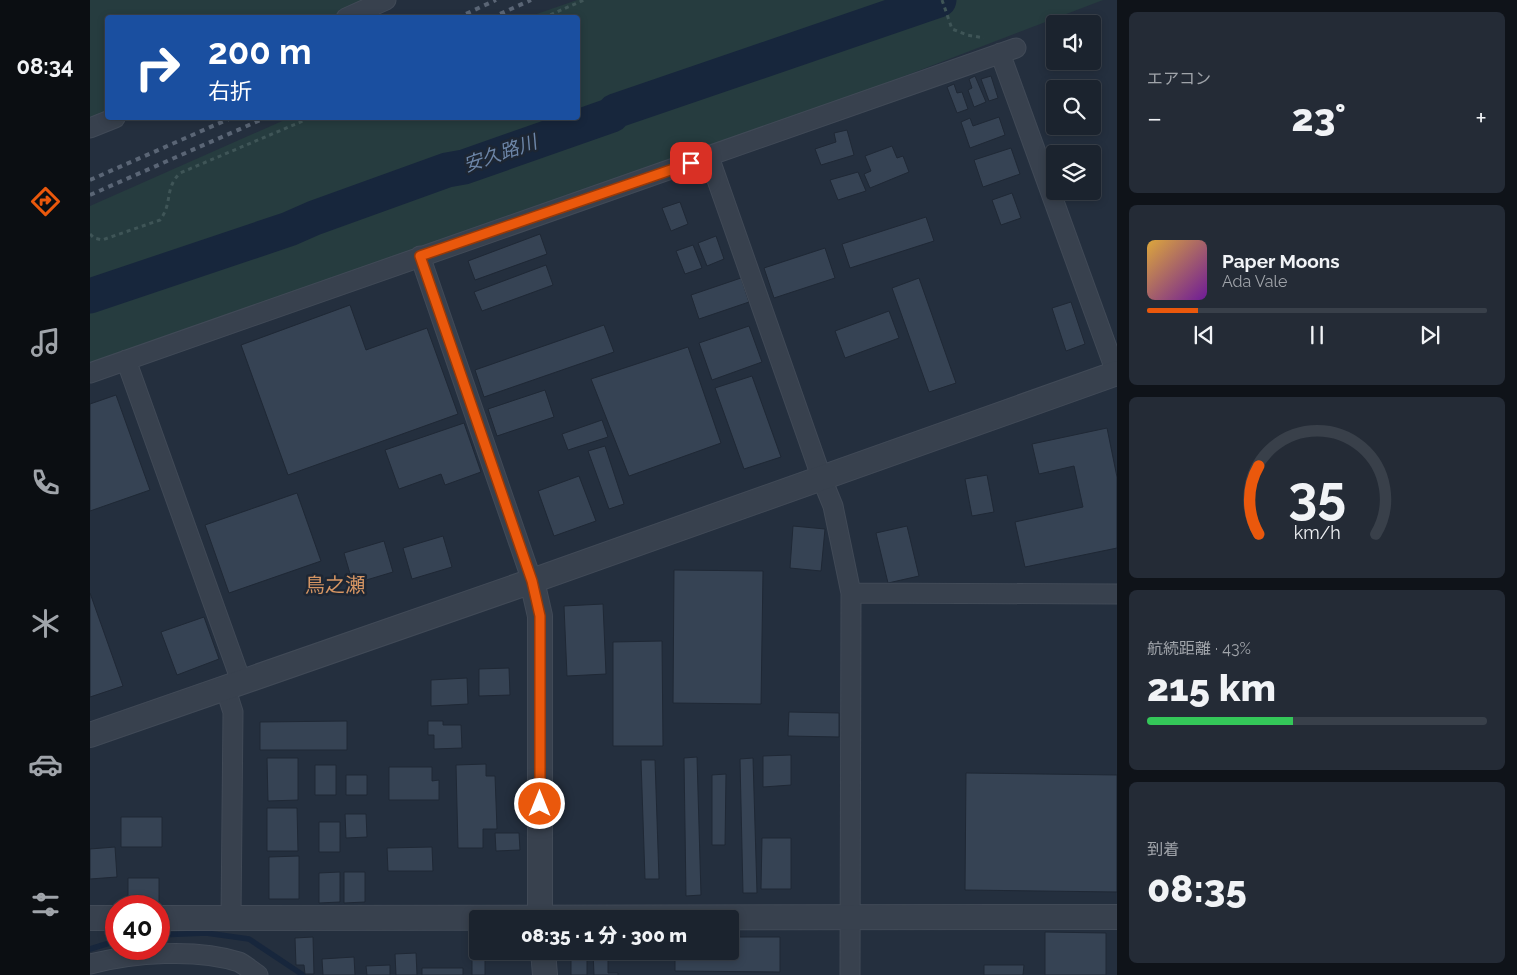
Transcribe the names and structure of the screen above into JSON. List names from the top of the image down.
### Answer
{
  "districts": ["鳥之瀬"],
  "water": ["安久路川"],
  "page": {
    "tabs": "08:34",
    "tile": [
      "エアコン",
      ["航続距離 · 43%", "215 km"],
      ["到着", "08:35"]
    ],
    "turn": ["200 m", "右折"],
    "heat": ["−", "23°", "+"],
    "song": ["Paper Moons", "Ada Vale"],
    "limit": "40",
    "trip": "08:35 · 1 分 · 300 m",
    "gauge": ["35", "km/h"]
  }
}
